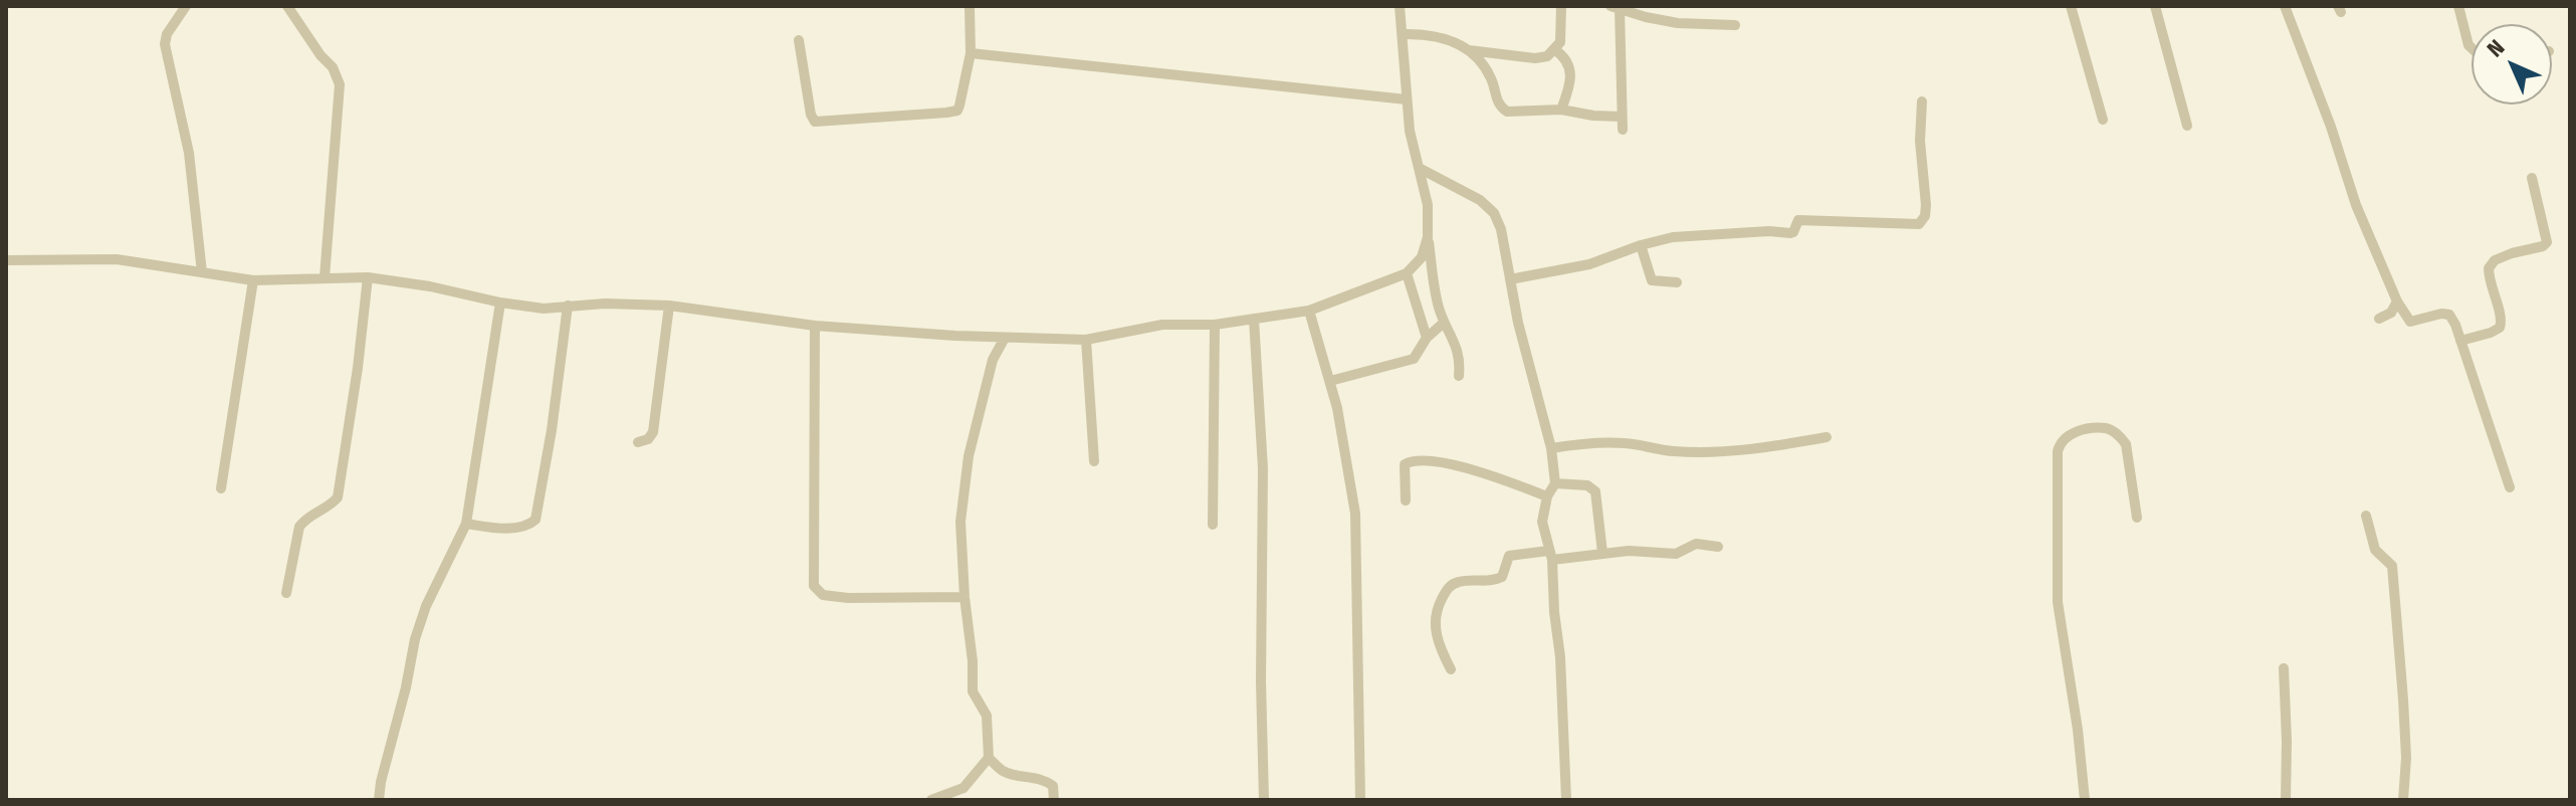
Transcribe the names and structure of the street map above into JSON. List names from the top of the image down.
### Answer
{
  "north": "top left"
}
